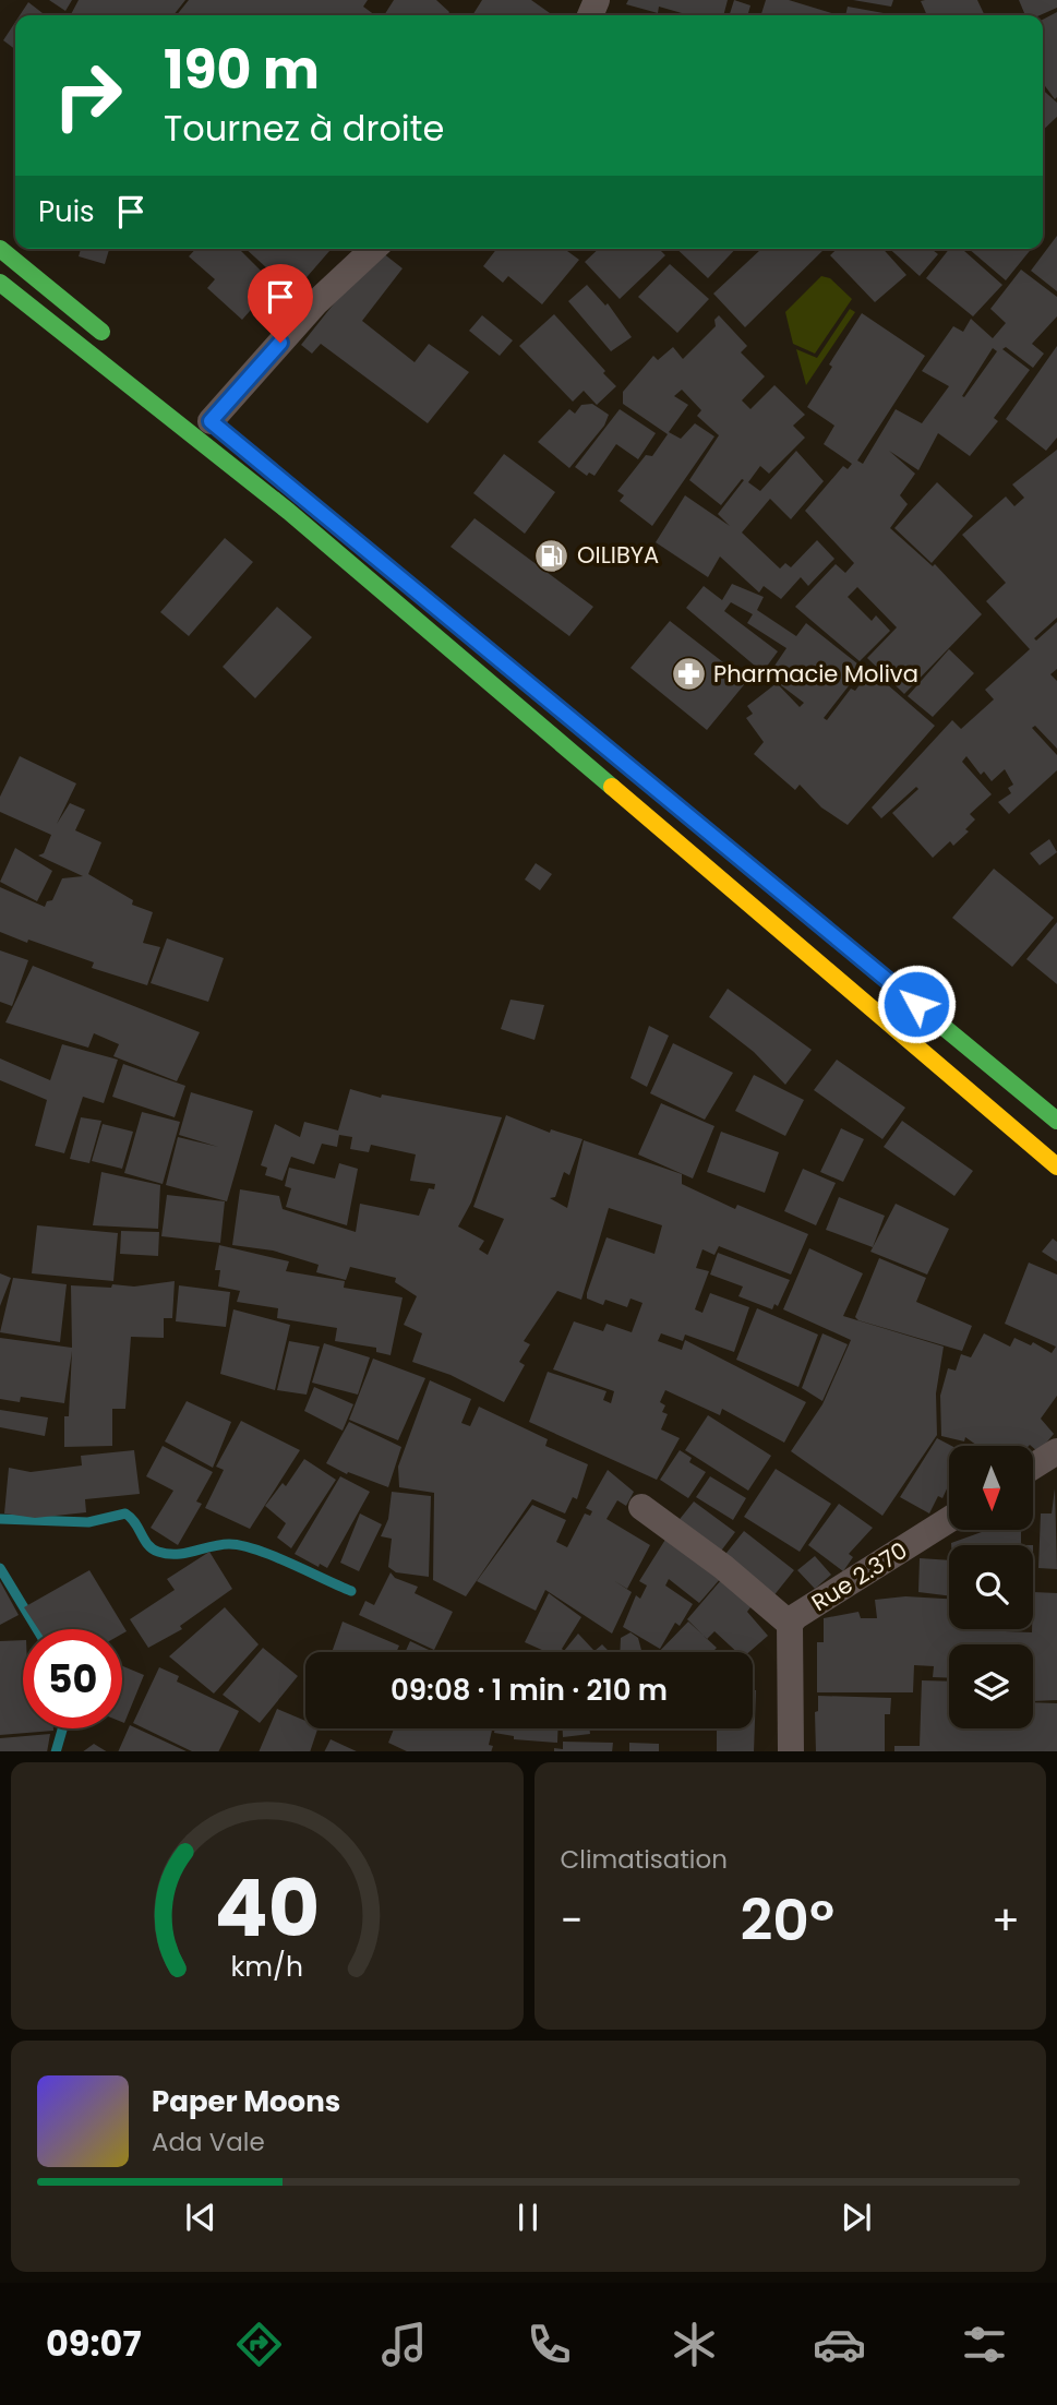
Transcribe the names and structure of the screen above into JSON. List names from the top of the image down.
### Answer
{
  "streets": {
    "street": ["Rue 2.370"]
  },
  "places": {
    "fuel station": ["OILIBYA"],
    "pharmacy": ["Pharmacie Moliva"]
  },
  "north": "bottom",
  "page": {
    "turn": ["190 m", "Tournez à droite"],
    "then": "Puis",
    "limit": "50",
    "trip": "09:08 · 1 min · 210 m",
    "tile": "Climatisation",
    "heat": ["−", "20°", "+"],
    "song": ["Paper Moons", "Ada Vale"],
    "tabs": "09:07",
    "gauge": ["40", "km/h"]
  }
}
